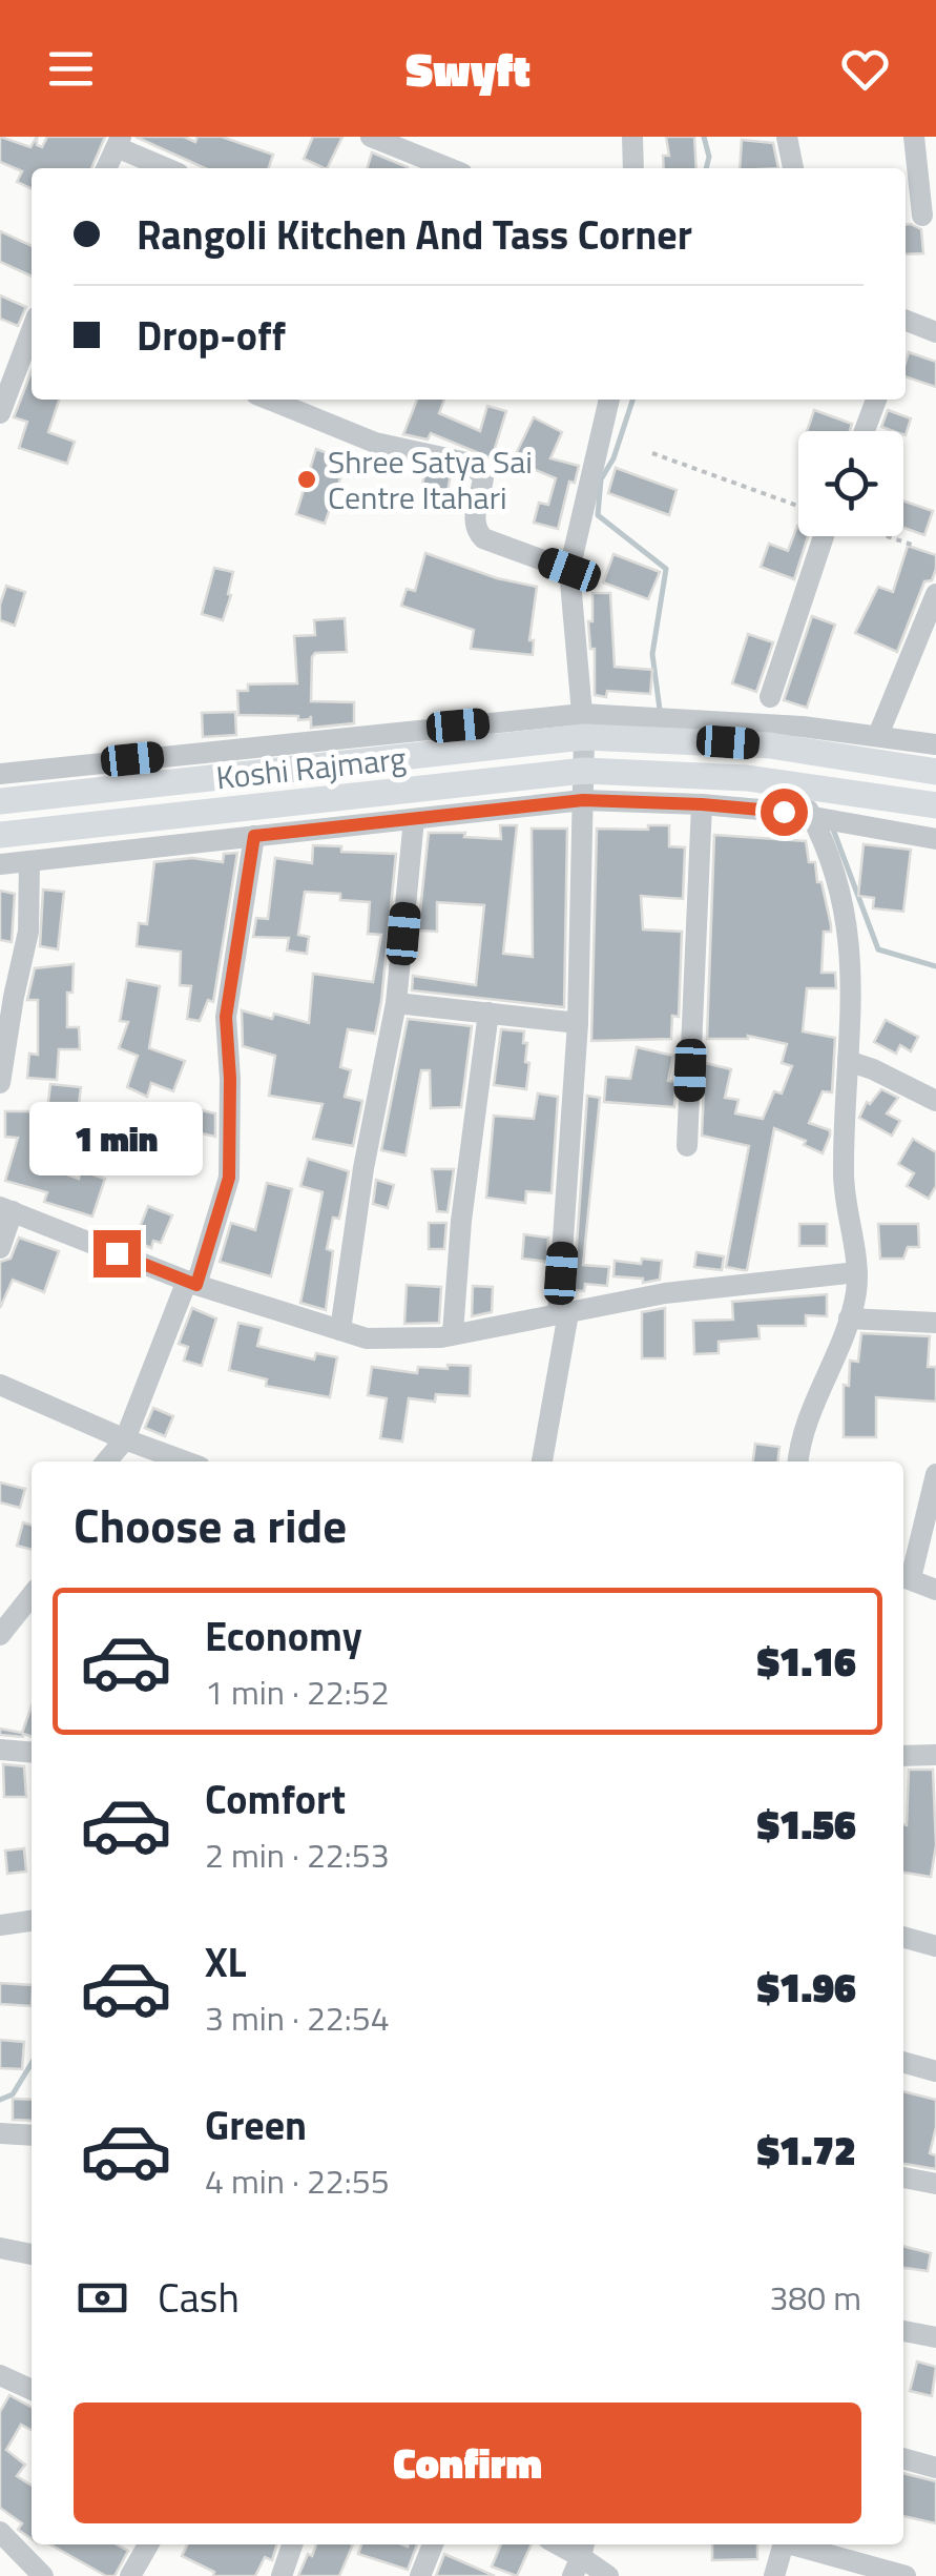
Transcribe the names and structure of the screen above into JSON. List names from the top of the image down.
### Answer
{
  "streets": {
    "main road": ["Koshi Rajmarg"]
  },
  "places": ["Shree Satya Sai Centre Itahari"],
  "page": {
    "header": "Swyft",
    "banner": ["Rangoli Kitchen And Tass Corner", "Drop-off"],
    "bubble": "1 min",
    "heading": "Choose a ride",
    "list": [
      {
        "name": "Economy",
        "note": "1 min · 22:52",
        "value": "$1.16"
      },
      {
        "name": "Comfort",
        "note": "2 min · 22:53",
        "value": "$1.56"
      },
      {
        "name": "XL",
        "note": "3 min · 22:54",
        "value": "$1.96"
      },
      {
        "name": "Green",
        "note": "4 min · 22:55",
        "value": "$1.72"
      }
    ],
    "pay": ["Cash", "380 m"],
    "buttons": "Confirm"
  }
}
